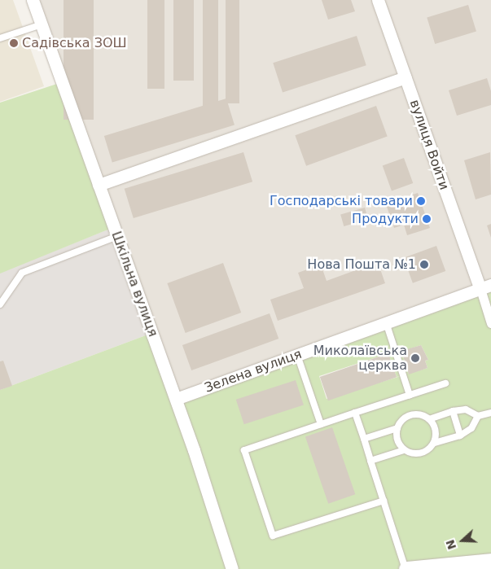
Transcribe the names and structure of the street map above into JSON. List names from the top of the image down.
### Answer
{
  "streets": {
    "street": ["вулиця Войти", "Шкільна вулиця", "Зелена вулиця"]
  },
  "crossings": [
    ["вулиця Войти", "Зелена вулиця"],
    ["Шкільна вулиця", "Зелена вулиця"]
  ],
  "places": [
    "Садівська ЗОШ",
    "Господарські товари",
    "Продукти",
    "Нова Пошта №1",
    "Миколаївська церква"
  ],
  "north": "left"
}
